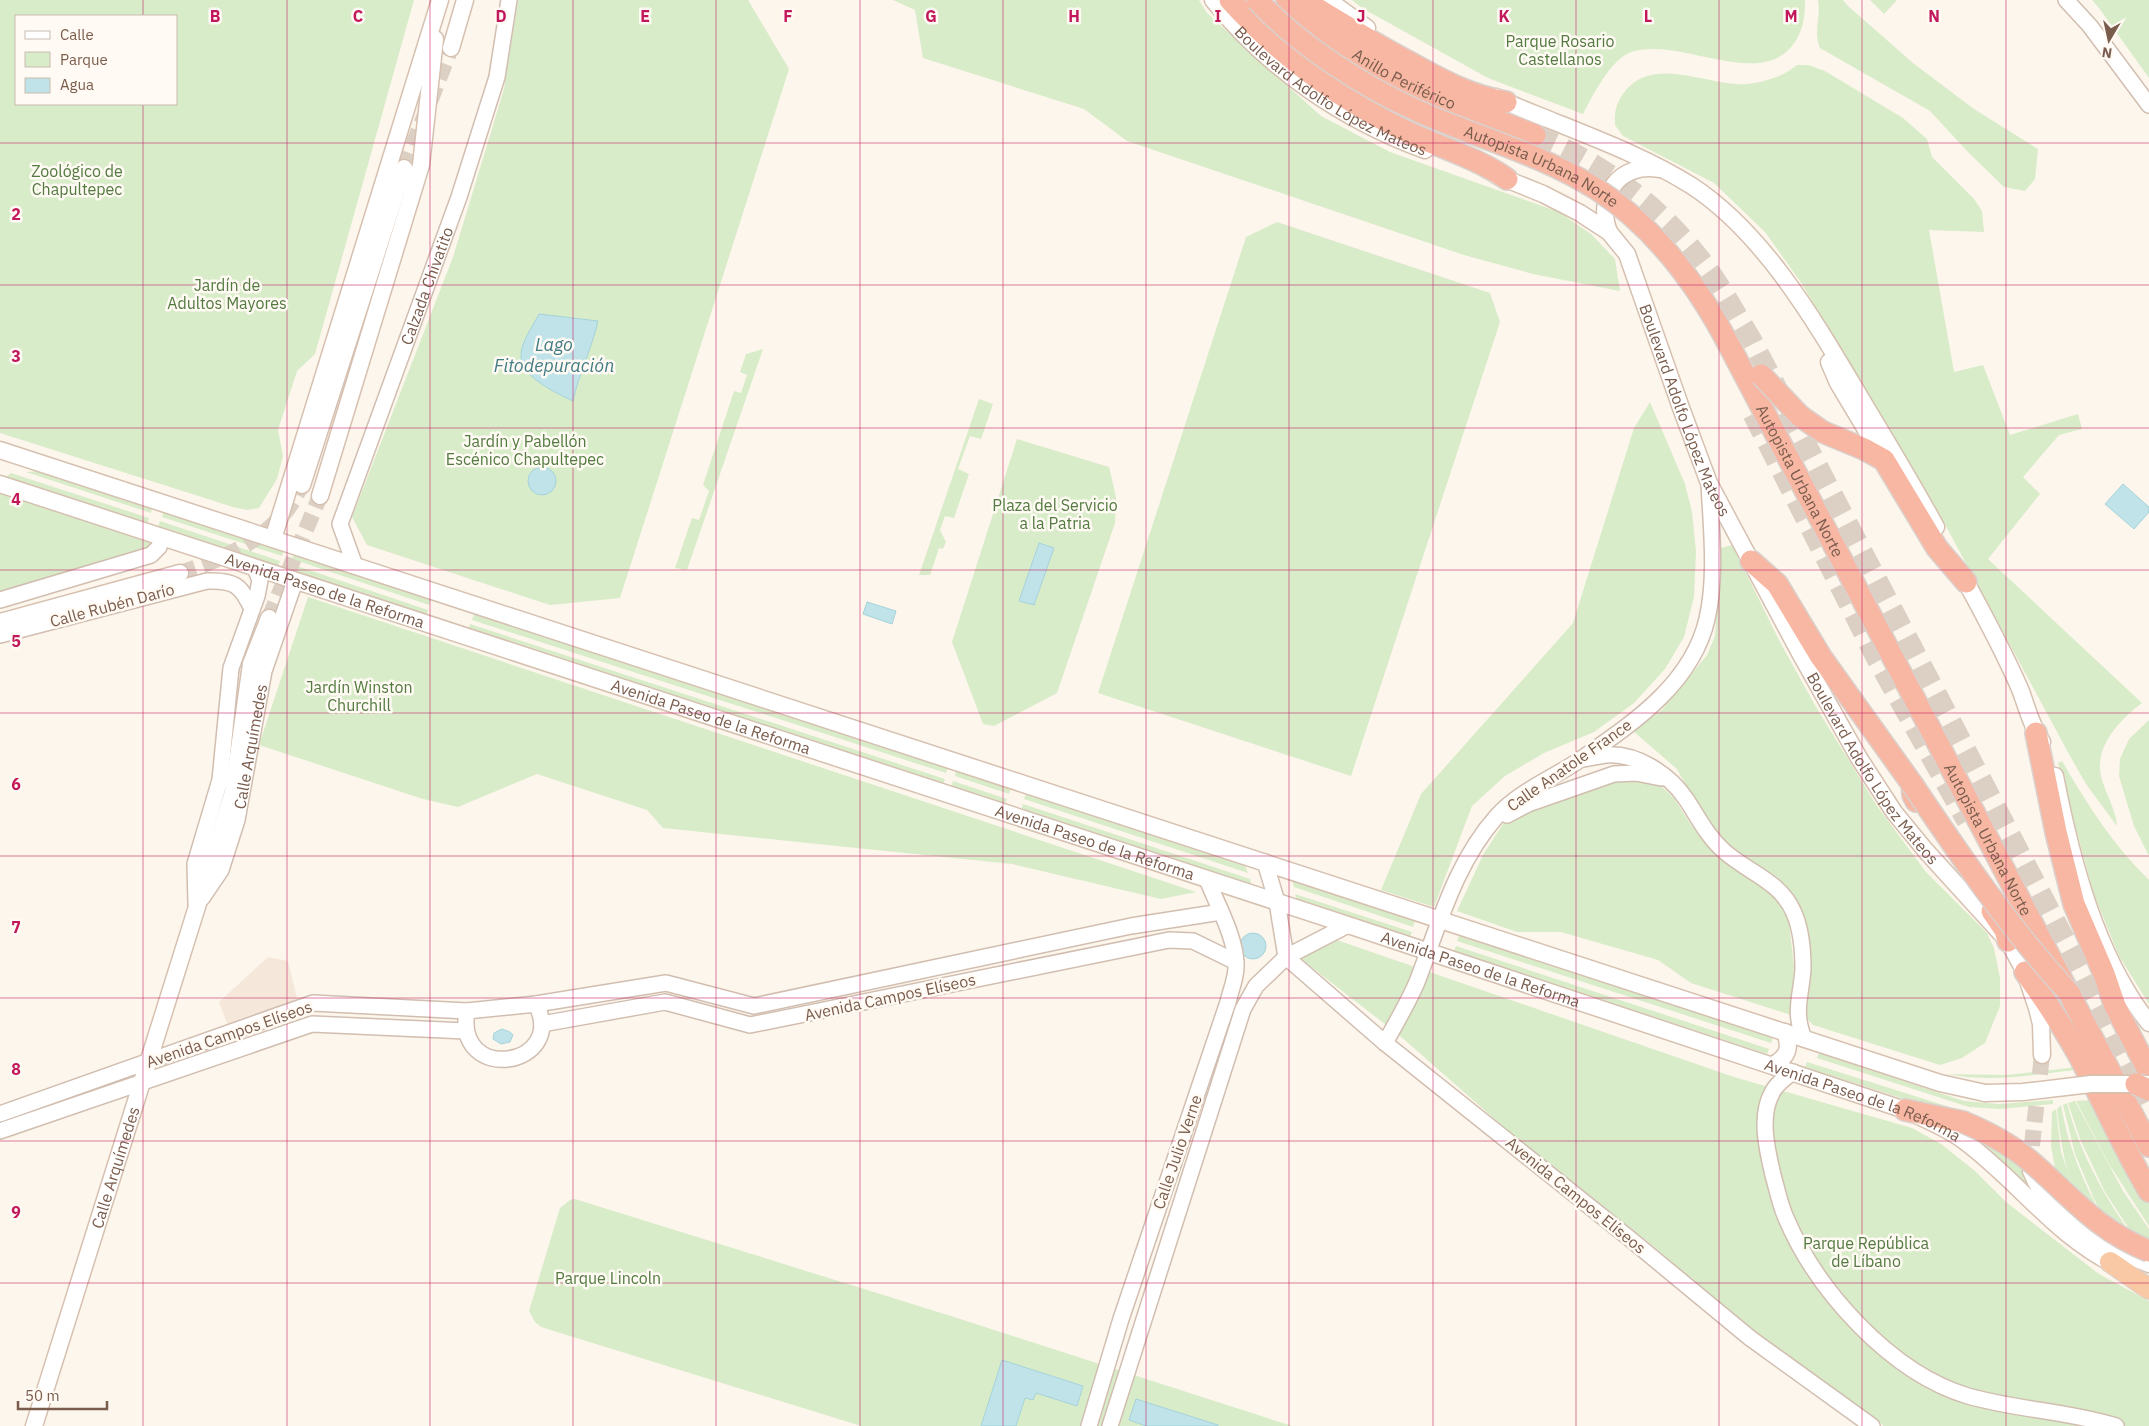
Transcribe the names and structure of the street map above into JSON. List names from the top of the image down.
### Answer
{
  "streets": {
    "highway": ["Anillo Periférico", "Autopista Urbana Norte"],
    "main road": ["Boulevard Adolfo López Mateos", "Avenida Paseo de la Reforma", "Calle Arquímedes"],
    "street": [
      "Calzada Chivatito",
      "Calle Rubén Darío",
      "Calle Anatole France",
      "Avenida Campos Elíseos",
      "Calle Julio Verne"
    ]
  },
  "crossings": [
    ["Boulevard Adolfo López Mateos", "Calle Anatole France"],
    ["Calzada Chivatito", "Avenida Paseo de la Reforma"],
    ["Avenida Paseo de la Reforma", "Calle Arquímedes"],
    ["Avenida Paseo de la Reforma", "Calle Anatole France"],
    ["Avenida Paseo de la Reforma", "Calle Julio Verne"],
    ["Calle Rubén Darío", "Calle Arquímedes"],
    ["Calle Arquímedes", "Avenida Campos Elíseos"],
    ["Calle Anatole France", "Avenida Campos Elíseos"],
    ["Avenida Campos Elíseos", "Calle Julio Verne"]
  ],
  "water": ["Lago Fitodepuración"],
  "parks": [
    "Parque Rosario Castellanos",
    "Zoológico de Chapultepec",
    "Jardín de Adultos Mayores",
    "Jardín y Pabellón Escénico Chapultepec",
    "Plaza del Servicio a la Patria",
    "Jardín Winston Churchill",
    "Parque República de Líbano",
    "Parque Lincoln"
  ],
  "legend": ["Calle", "Parque", "Agua"],
  "scale_bar": "50 m",
  "north": "bottom",
  "grid": {
    "columns": [
      "B",
      "C",
      "D",
      "E",
      "F",
      "G",
      "H",
      "I",
      "J",
      "K",
      "L",
      "M",
      "N"
    ],
    "rows": [
      "2",
      "3",
      "4",
      "5",
      "6",
      "7",
      "8",
      "9"
    ]
  }
}
